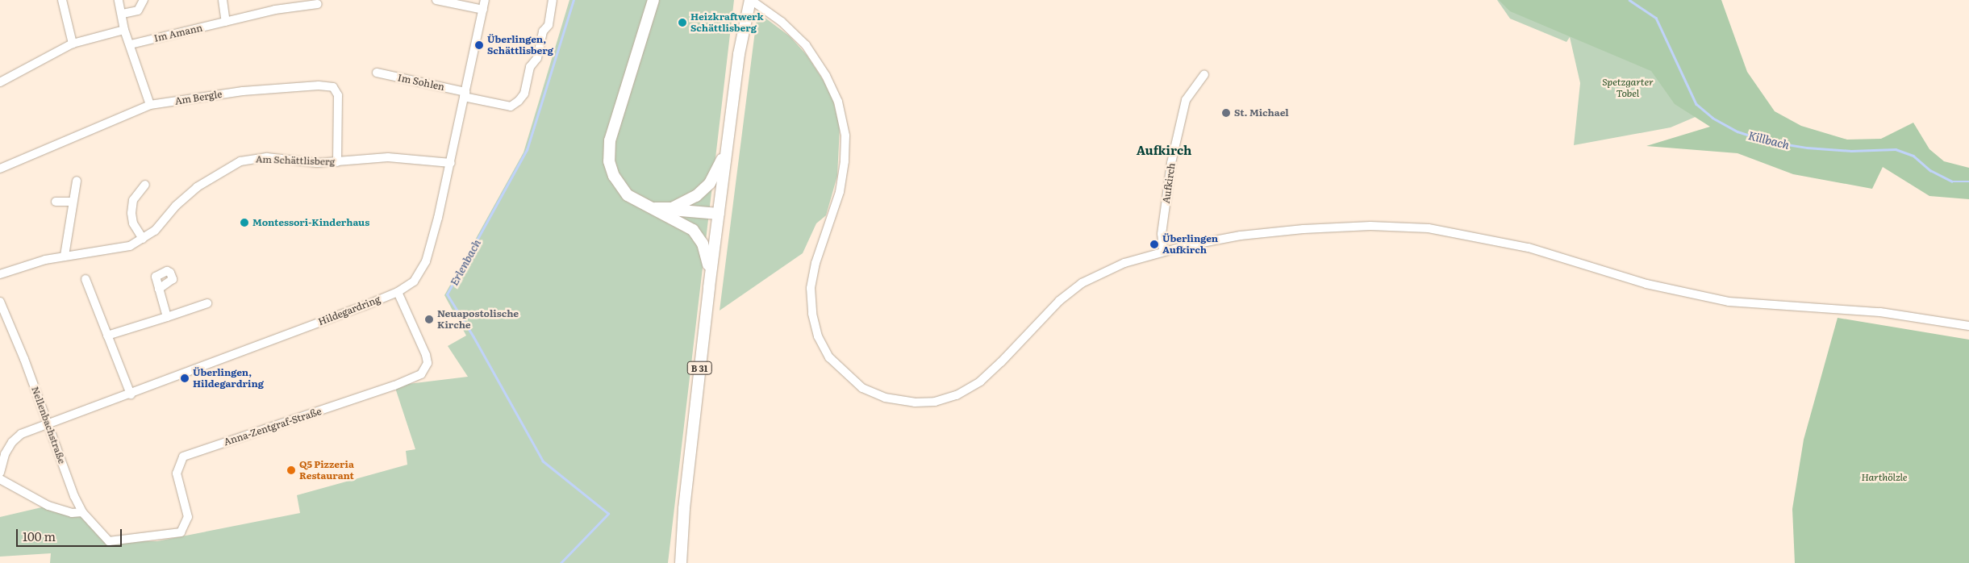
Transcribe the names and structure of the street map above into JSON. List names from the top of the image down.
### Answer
{
  "streets": {
    "main road": ["B 31"],
    "street": [
      "Im Amann",
      "Im Sohlen",
      "Am Bergle",
      "Am Schättlisberg",
      "Aufkirch",
      "Hildegardring",
      "Nellenbachstraße",
      "Anna-Zentgraf-Straße"
    ]
  },
  "crossings": [
    ["Im Sohlen", "Hildegardring"],
    ["Am Bergle", "Am Schättlisberg"],
    ["Am Schättlisberg", "Hildegardring"],
    ["Hildegardring", "Nellenbachstraße"],
    ["Hildegardring", "Anna-Zentgraf-Straße"],
    ["Nellenbachstraße", "Anna-Zentgraf-Straße"]
  ],
  "districts": ["Aufkirch"],
  "water": ["Killbach", "Erlenbach"],
  "parks": ["Spetzgarter Tobel", "Harthölzle"],
  "places": [
    "Heizkraftwerk Schättlisberg",
    "Überlingen, Schättlisberg",
    "St. Michael",
    "Montessori-Kinderhaus",
    "Überlingen Aufkirch",
    "Neuapostolische Kirche",
    "Überlingen, Hildegardring",
    "Q5 Pizzeria Restaurant"
  ],
  "scale_bar": "100 m"
}
